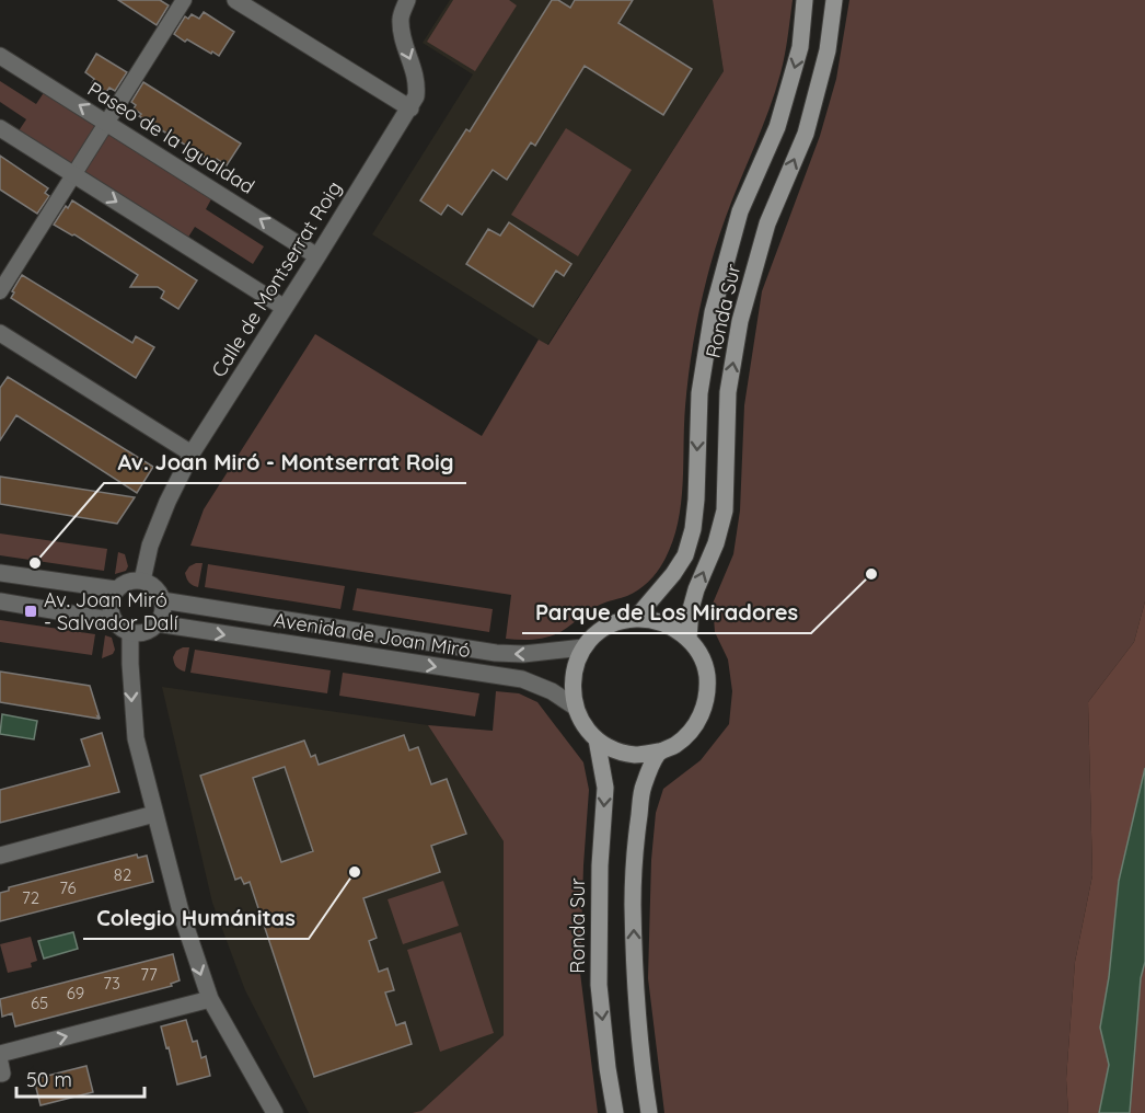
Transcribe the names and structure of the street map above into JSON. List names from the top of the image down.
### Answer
{
  "streets": {
    "main road": ["Ronda Sur"],
    "street": ["Paseo de la Igualdad", "Calle de Montserrat Roig", "Avenida de Joan Miró"]
  },
  "crossings": [
    ["Paseo de la Igualdad", "Calle de Montserrat Roig"],
    ["Calle de Montserrat Roig", "Avenida de Joan Miró"],
    ["Ronda Sur", "Avenida de Joan Miró"]
  ],
  "places": {
    "other": ["Av. Joan Miró - Montserrat Roig", "Parque de Los Miradores", "Colegio Humánitas"],
    "transit": ["Av. Joan Miró - Salvador Dalí"]
  },
  "house_numbers": [
    "82",
    "76",
    "72",
    "77",
    "73",
    "69",
    "65"
  ],
  "scale_bar": "50 m"
}
